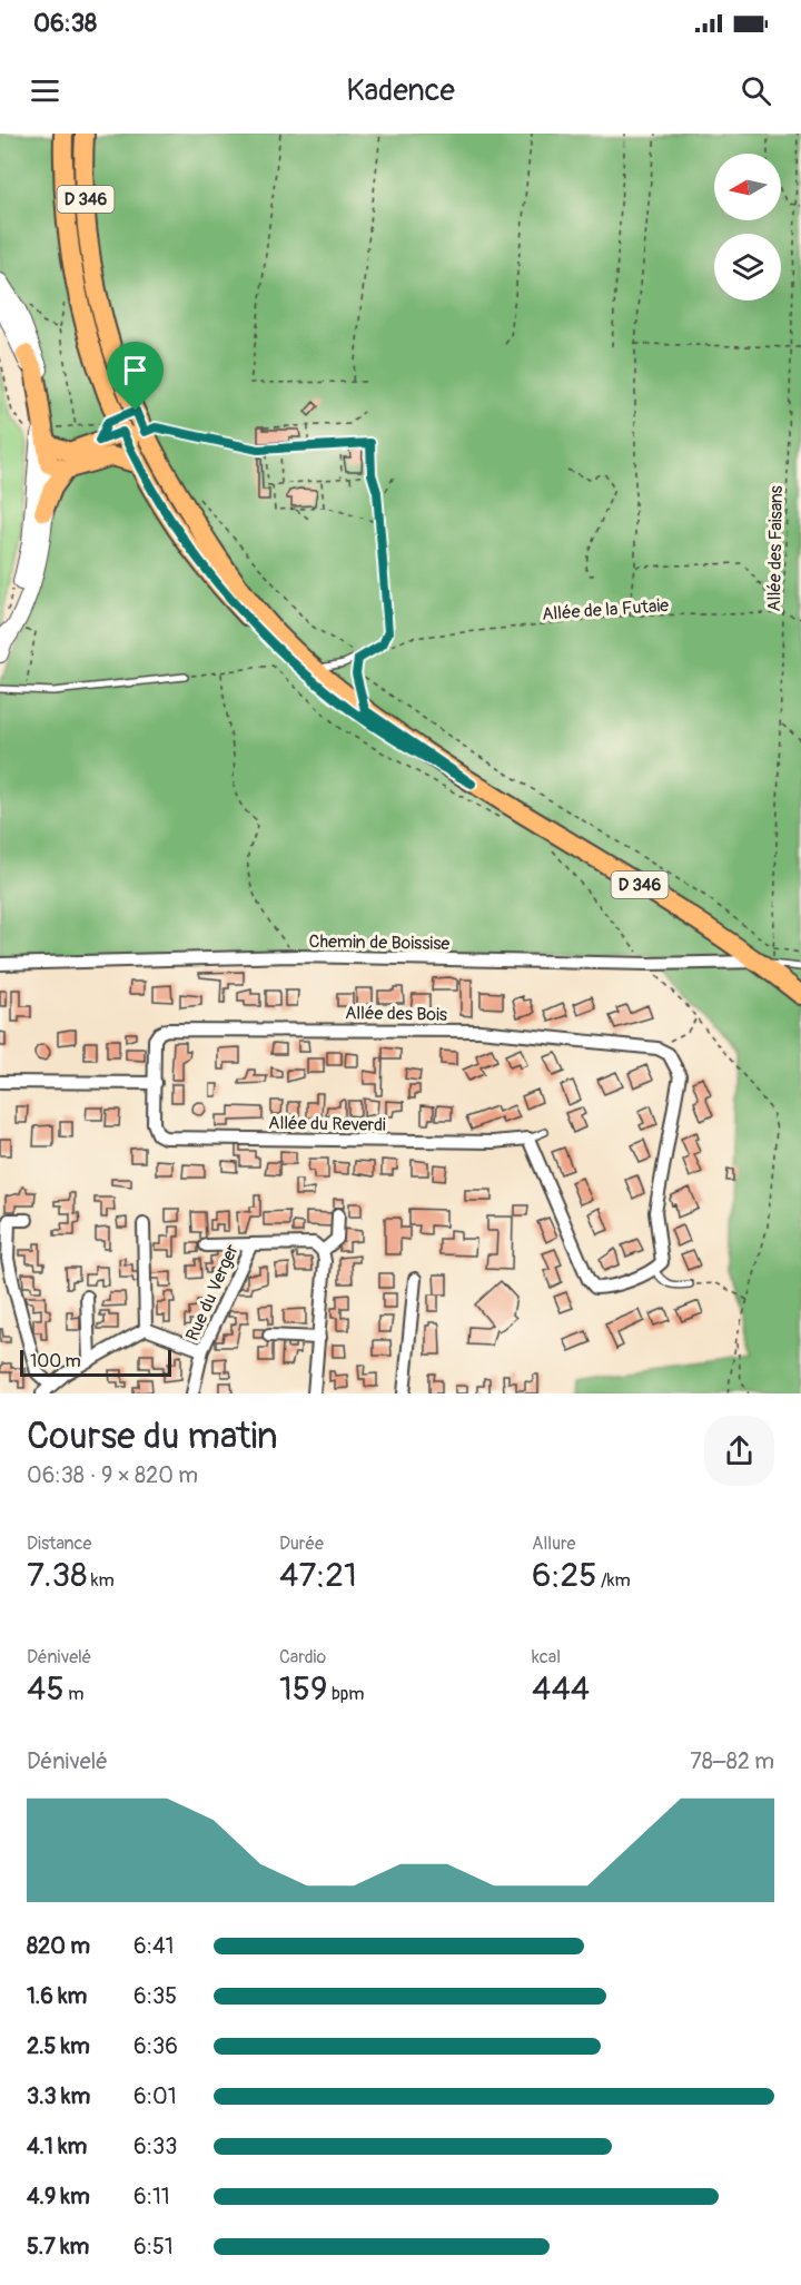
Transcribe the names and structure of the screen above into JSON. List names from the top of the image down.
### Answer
{
  "streets": {
    "main road": ["D 346"],
    "street": [
      "Chemin de Boissise",
      "Allée des Bois",
      "Allée du Reverdi",
      "Rue du Verger"
    ],
    "path": ["Allée des Faisans", "Allée de la Futaie"]
  },
  "crossings": [
    ["D 346", "Allée des Faisans"],
    ["D 346", "Chemin de Boissise"],
    ["Allée des Faisans", "Allée de la Futaie"],
    ["Allée des Faisans", "Chemin de Boissise"],
    ["Allée des Bois", "Allée du Reverdi"]
  ],
  "scale_bar": "100 m",
  "north": "left",
  "page": {
    "status": "06:38",
    "header": "Kadence",
    "scale": "100 m",
    "heading": ["Course du matin", "06:38 · 9 × 820 m"],
    "stats": [
      ["Distance", "7.38 km"],
      ["Durée", "47:21"],
      ["Allure", "6:25 /km"],
      ["Dénivelé", "45 m"],
      ["Cardio", "159 bpm"],
      ["kcal", "444"]
    ],
    "chart": ["Dénivelé", "78–82 m"],
    "list": [
      {
        "name": "820 m",
        "note": "6:41"
      },
      {
        "name": "1.6 km",
        "note": "6:35"
      },
      {
        "name": "2.5 km",
        "note": "6:36"
      },
      {
        "name": "3.3 km",
        "note": "6:01"
      },
      {
        "name": "4.1 km",
        "note": "6:33"
      },
      {
        "name": "4.9 km",
        "note": "6:11"
      },
      {
        "name": "5.7 km",
        "note": "6:51"
      }
    ]
  }
}
